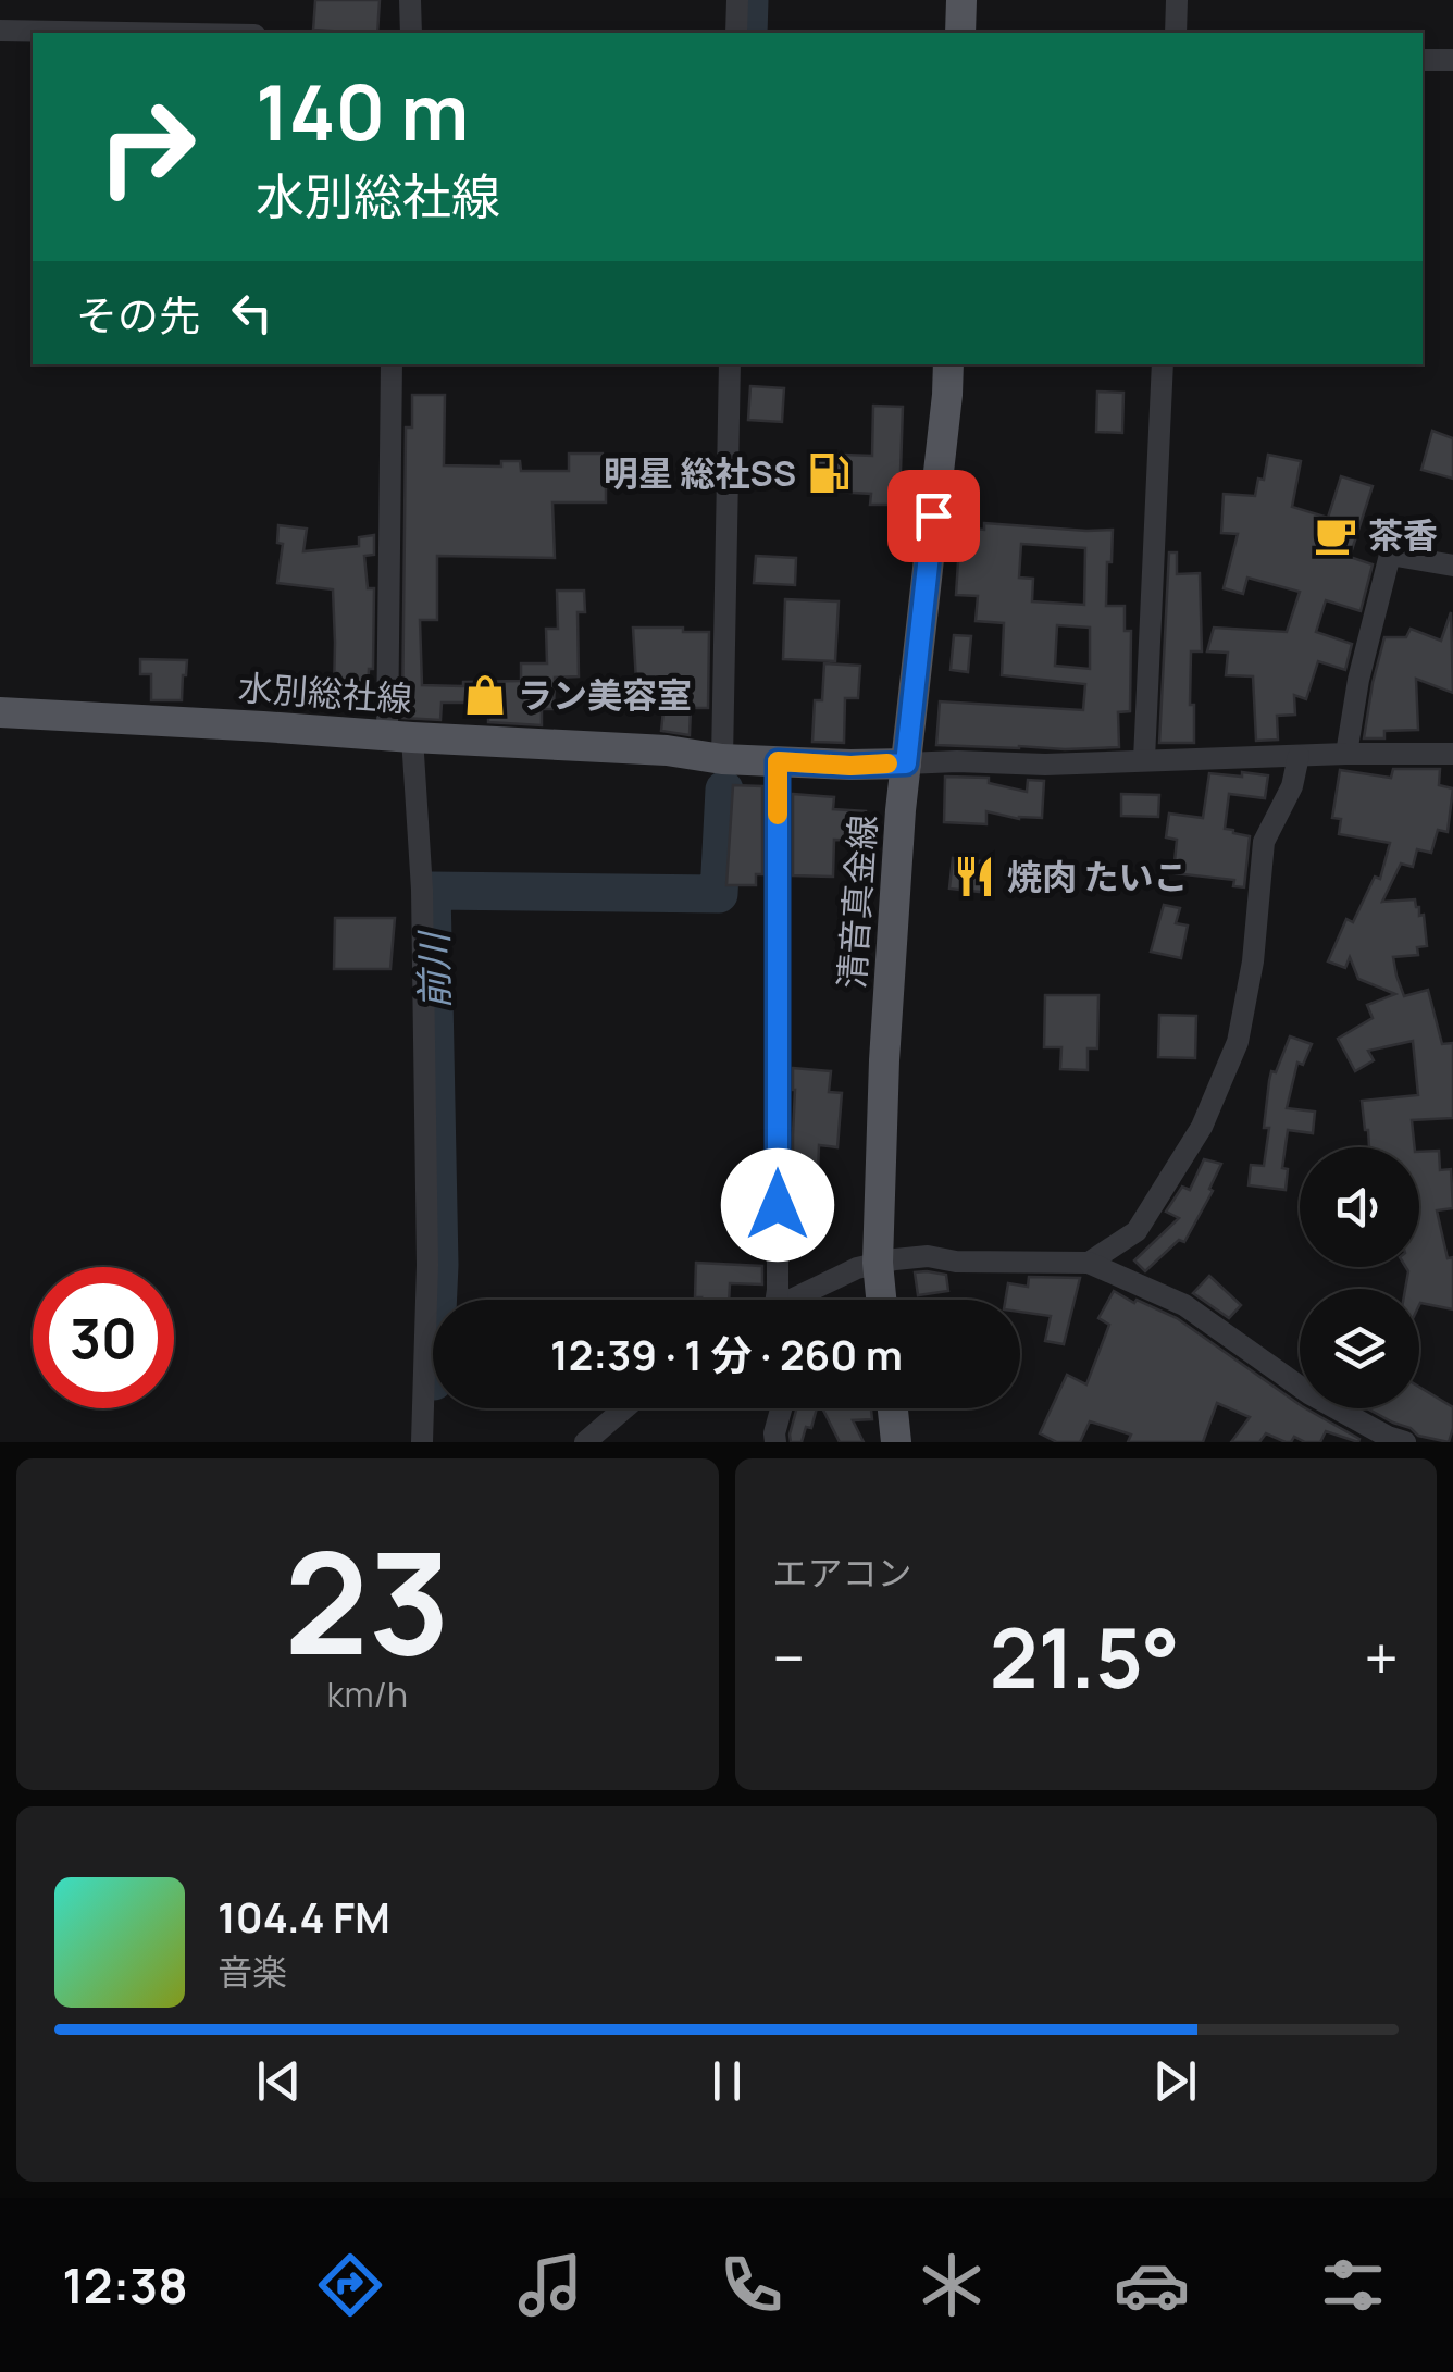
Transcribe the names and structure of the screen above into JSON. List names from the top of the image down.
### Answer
{
  "streets": {
    "main road": ["水別総社線", "清音真金線"]
  },
  "crossings": [
    ["水別総社線", "清音真金線"]
  ],
  "water": ["前川"],
  "places": {
    "fuel station": ["明星 総社SS"],
    "cafe": ["茶香"],
    "shop": ["ラン美容室"],
    "restaurant": ["焼肉 たいこ"]
  },
  "page": {
    "turn": ["140 m", "水別総社線"],
    "then": "その先",
    "limit": "30",
    "trip": "12:39 · 1 分 · 260 m",
    "tile": [
      ["23", "km/h"],
      "エアコン"
    ],
    "heat": ["−", "21.5°", "+"],
    "song": ["104.4 FM", "音楽"],
    "tabs": "12:38"
  }
}
